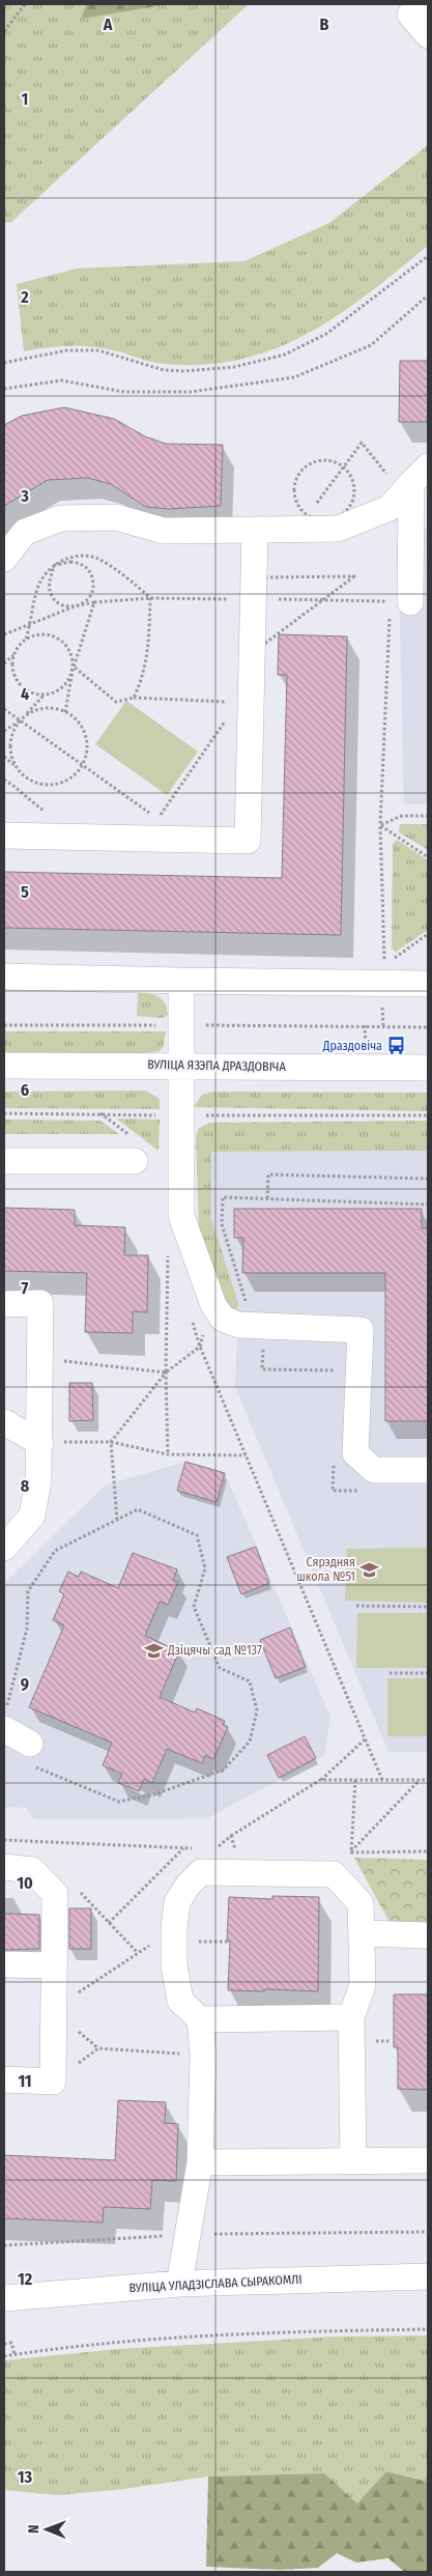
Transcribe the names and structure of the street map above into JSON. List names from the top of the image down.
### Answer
{
  "streets": {
    "street": ["ВУЛІЦА ЯЗЭПА ДРАЗДОВІЧА", "ВУЛІЦА УЛАДЗІСЛАВА СЫРАКОМЛІ"]
  },
  "places": {
    "bus stop": ["Драздовіча"],
    "school or university": ["Сярэдняя школа №51", "Дзіцячы сад №137"]
  },
  "north": "left",
  "grid": {
    "columns": ["A", "B"],
    "rows": [
      "1",
      "2",
      "3",
      "4",
      "5",
      "6",
      "7",
      "8",
      "9",
      "10",
      "11",
      "12",
      "13"
    ]
  }
}
